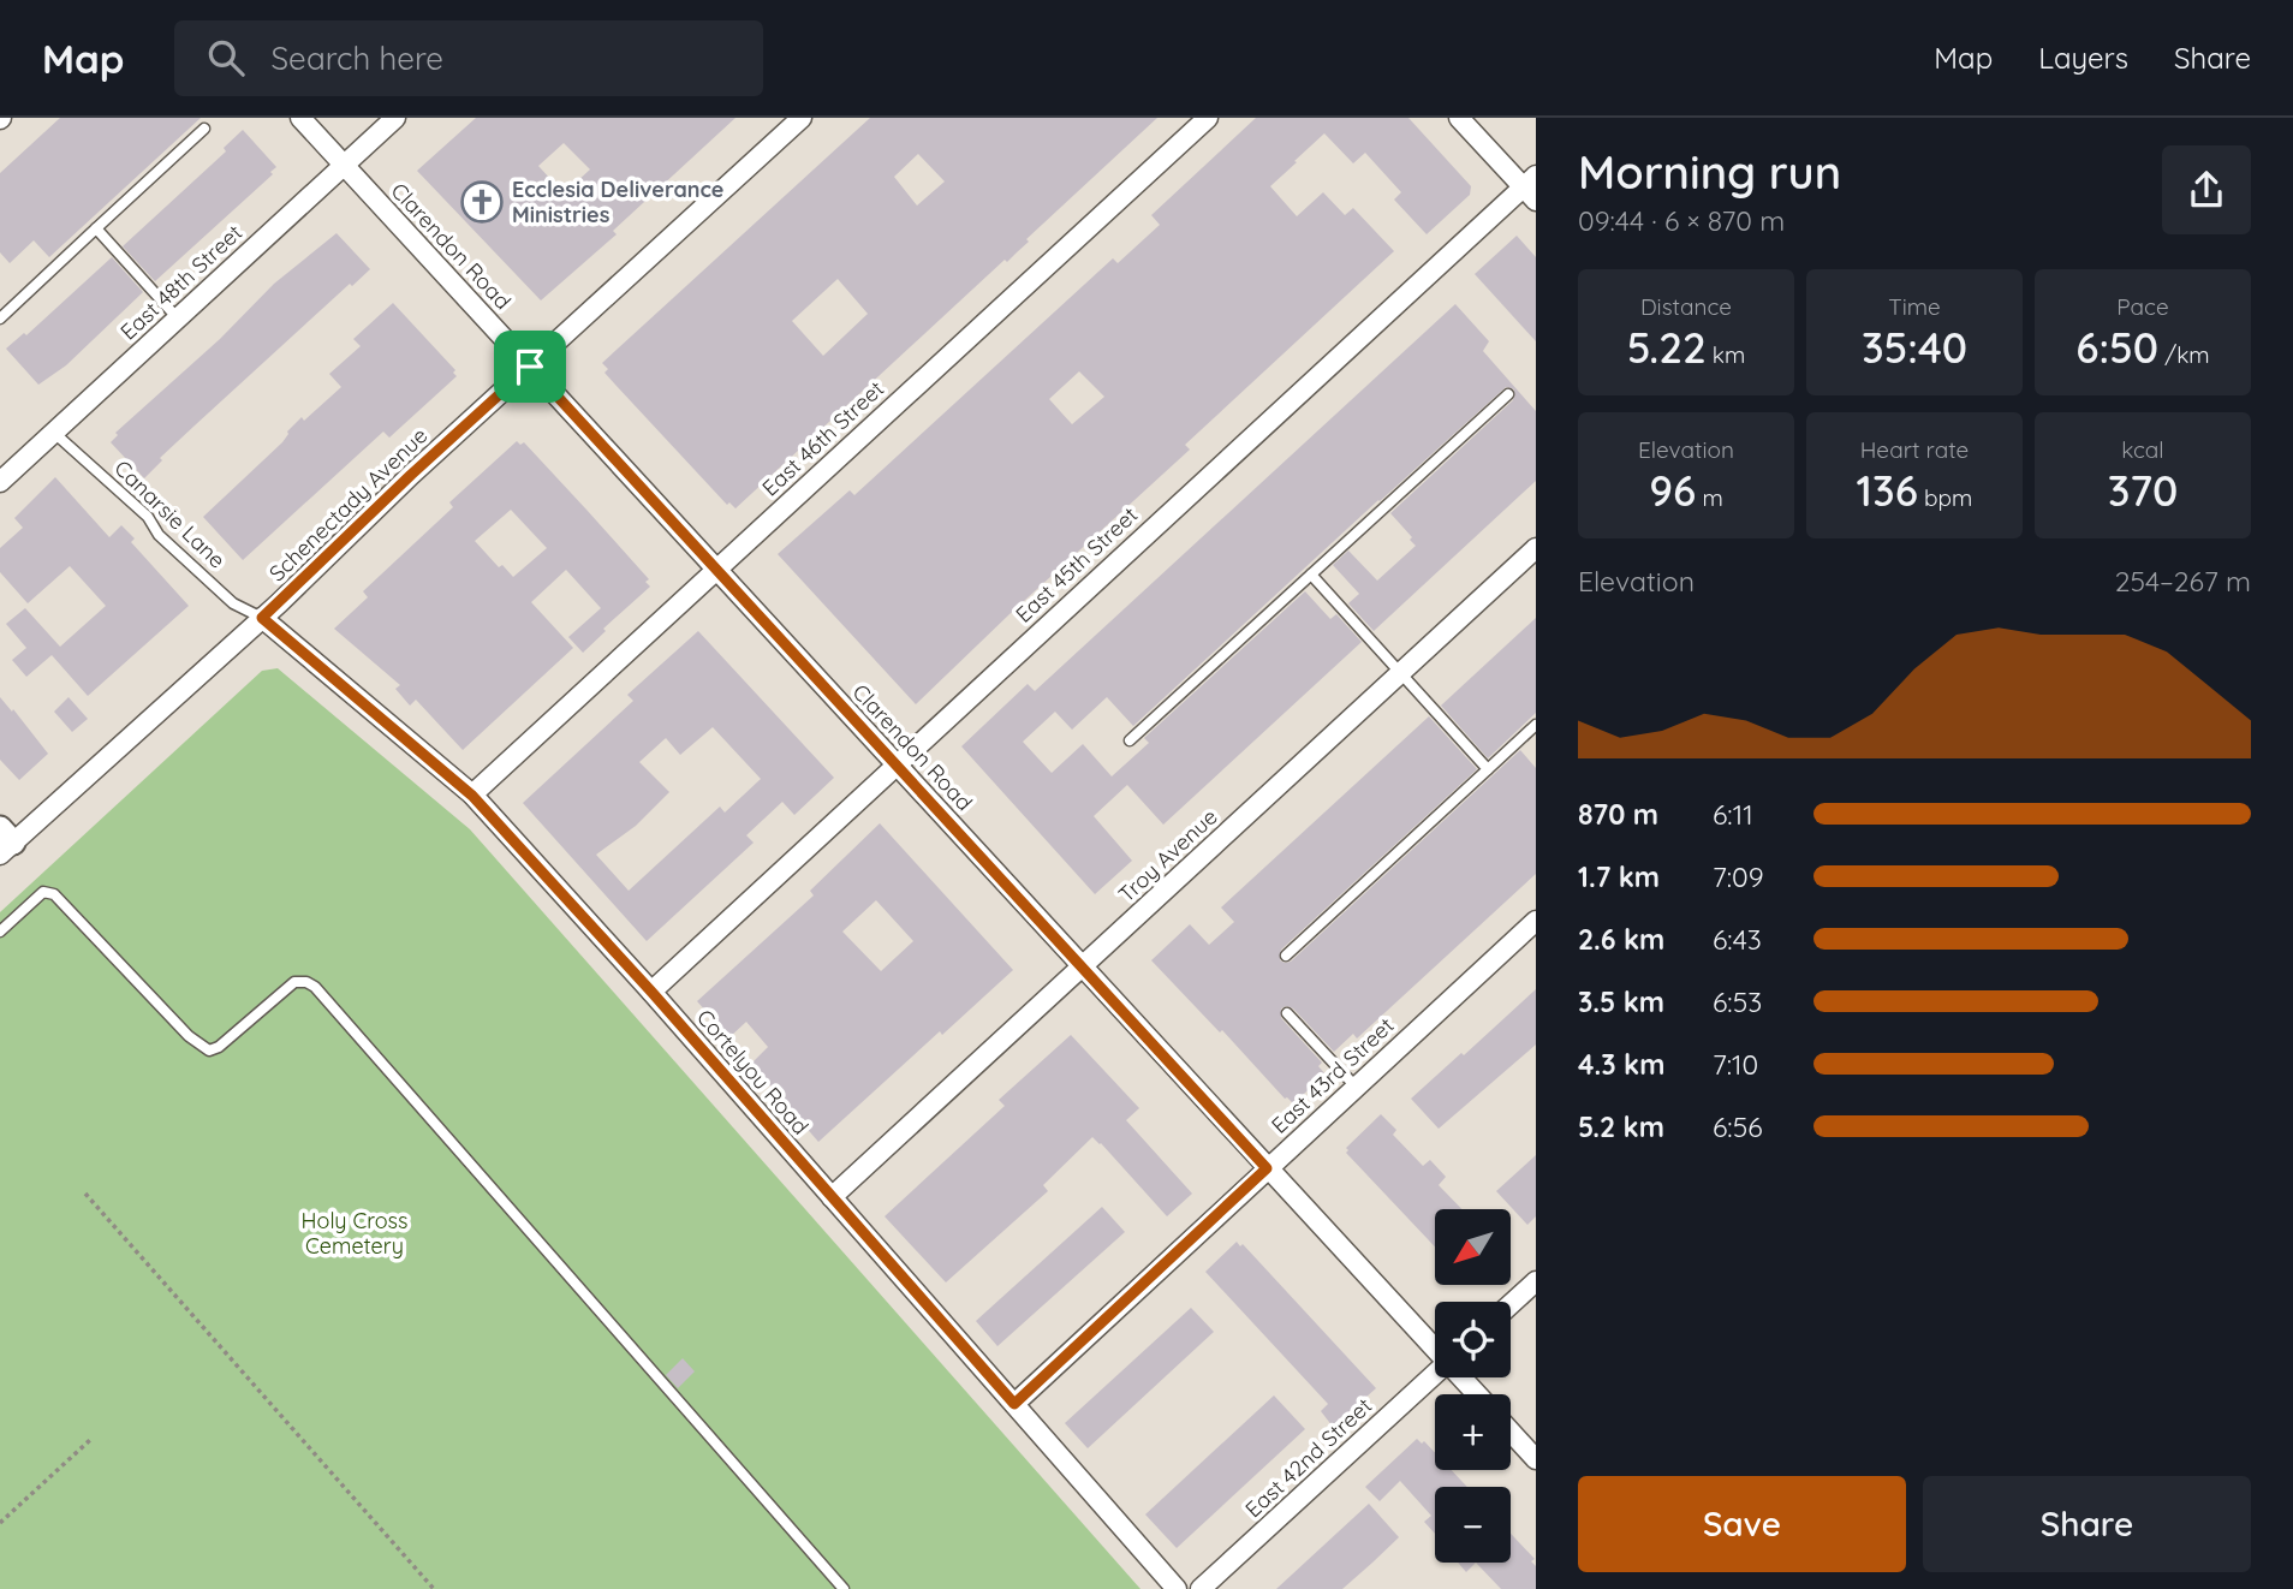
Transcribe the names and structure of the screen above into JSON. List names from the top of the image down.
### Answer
{
  "streets": {
    "street": [
      "Clarendon Road",
      "East 48th Street",
      "East 46th Street",
      "Schenectady Avenue",
      "East 45th Street",
      "Troy Avenue",
      "Cortelyou Road",
      "East 43rd Street",
      "East 42nd Street"
    ],
    "lane": ["Canarsie Lane"]
  },
  "crossings": [
    ["Clarendon Road", "East 48th Street"],
    ["Clarendon Road", "East 46th Street"],
    ["Clarendon Road", "Schenectady Avenue"],
    ["Clarendon Road", "East 45th Street"],
    ["Clarendon Road", "Troy Avenue"],
    ["Clarendon Road", "East 43rd Street"],
    ["East 48th Street", "Canarsie Lane"],
    ["East 46th Street", "Cortelyou Road"],
    ["Schenectady Avenue", "Canarsie Lane"],
    ["Schenectady Avenue", "Cortelyou Road"],
    ["Canarsie Lane", "Cortelyou Road"],
    ["East 45th Street", "Cortelyou Road"],
    ["Troy Avenue", "Cortelyou Road"],
    ["Cortelyou Road", "East 43rd Street"]
  ],
  "parks": ["Holy Cross Cemetery"],
  "places": {
    "church": ["Ecclesia Deliverance Ministries"]
  },
  "north": "bottom left",
  "page": {
    "header": "Map",
    "search": "Search here",
    "nav": ["Map", "Layers", "Share"],
    "heading": ["Morning run", "09:44 · 6 × 870 m"],
    "stats": [
      ["Distance", "5.22 km"],
      ["Time", "35:40"],
      ["Pace", "6:50 /km"],
      ["Elevation", "96 m"],
      ["Heart rate", "136 bpm"],
      ["kcal", "370"]
    ],
    "chart": ["Elevation", "254–267 m"],
    "list": [
      {
        "name": "870 m",
        "note": "6:11"
      },
      {
        "name": "1.7 km",
        "note": "7:09"
      },
      {
        "name": "2.6 km",
        "note": "6:43"
      },
      {
        "name": "3.5 km",
        "note": "6:53"
      },
      {
        "name": "4.3 km",
        "note": "7:10"
      },
      {
        "name": "5.2 km",
        "note": "6:56"
      }
    ],
    "map_buttons": ["+", "−"],
    "buttons": ["Save", "Share"]
  }
}
